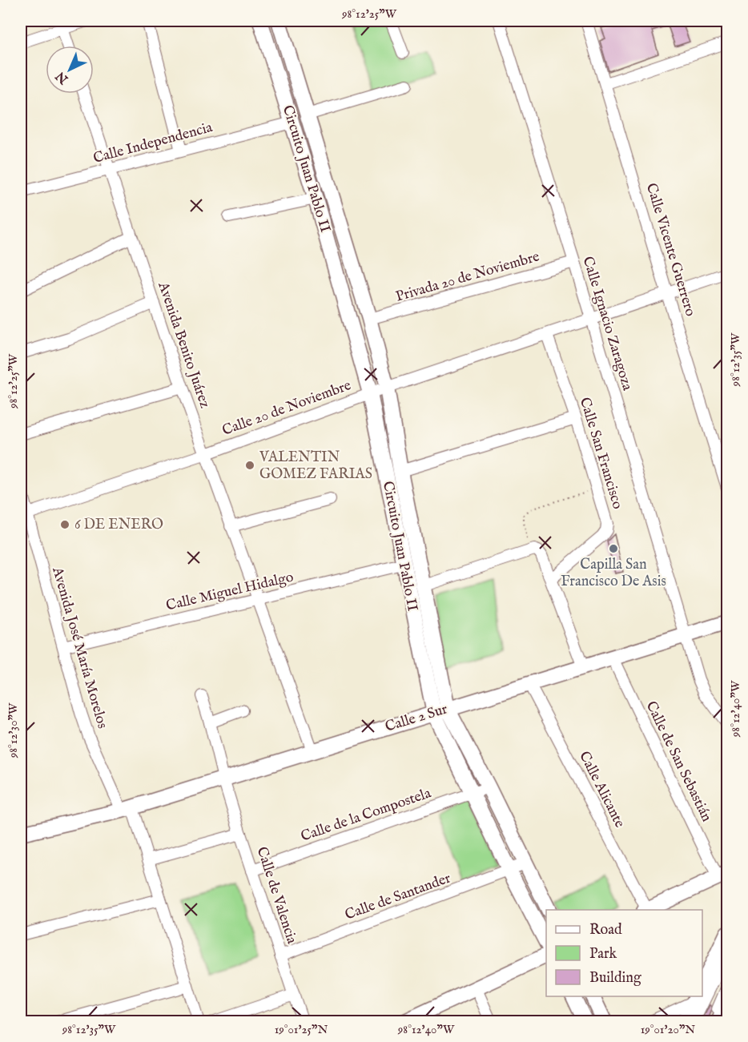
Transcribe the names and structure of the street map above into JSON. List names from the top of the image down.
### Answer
{
  "streets": {
    "main road": ["Circuito Juan Pablo II", "Calle 2 Sur"],
    "street": [
      "Calle Independencia",
      "Calle Vicente Guerrero",
      "Privada 20 de Noviembre",
      "Calle Ignacio Zaragoza",
      "Avenida Benito Juárez",
      "Calle 20 de Noviembre",
      "Calle San Francisco",
      "Calle Miguel Hidalgo",
      "Avenida José María Morelos",
      "Calle de San Sebastián",
      "Calle Alicante",
      "Calle de la Compostela",
      "Calle de Valencia",
      "Calle de Santander"
    ]
  },
  "crossings": [
    ["Calle Independencia", "Circuito Juan Pablo II"],
    ["Calle Independencia", "Avenida Benito Juárez"],
    ["Circuito Juan Pablo II", "Privada 20 de Noviembre"],
    ["Circuito Juan Pablo II", "Calle 20 de Noviembre"],
    ["Circuito Juan Pablo II", "Calle Miguel Hidalgo"],
    ["Circuito Juan Pablo II", "Calle 2 Sur"],
    ["Circuito Juan Pablo II", "Calle de la Compostela"],
    ["Circuito Juan Pablo II", "Calle de Santander"],
    ["Calle Vicente Guerrero", "Calle 20 de Noviembre"],
    ["Privada 20 de Noviembre", "Calle Ignacio Zaragoza"],
    ["Calle Ignacio Zaragoza", "Calle 20 de Noviembre"],
    ["Calle Ignacio Zaragoza", "Calle 2 Sur"],
    ["Avenida Benito Juárez", "Calle 20 de Noviembre"],
    ["Avenida Benito Juárez", "Calle Miguel Hidalgo"],
    ["Avenida Benito Juárez", "Calle 2 Sur"],
    ["Calle 20 de Noviembre", "Calle San Francisco"],
    ["Calle 20 de Noviembre", "Avenida José María Morelos"],
    ["Calle Miguel Hidalgo", "Avenida José María Morelos"],
    ["Avenida José María Morelos", "Calle 2 Sur"],
    ["Calle 2 Sur", "Calle de San Sebastián"],
    ["Calle 2 Sur", "Calle Alicante"],
    ["Calle 2 Sur", "Calle de Valencia"],
    ["Calle de la Compostela", "Calle de Valencia"],
    ["Calle de Valencia", "Calle de Santander"]
  ],
  "places": ["VALENTIN GOMEZ FARIAS", "6 DE ENERO", "Capilla San Francisco De Asis"],
  "legend": ["Road", "Park", "Building"],
  "north": "bottom left",
  "coordinates": [
    "98°12'25\"W",
    "98°12'35\"W",
    "98°12'40\"W",
    "98°12'30\"W",
    "19°01'25\"N",
    "19°01'20\"N"
  ]
}
